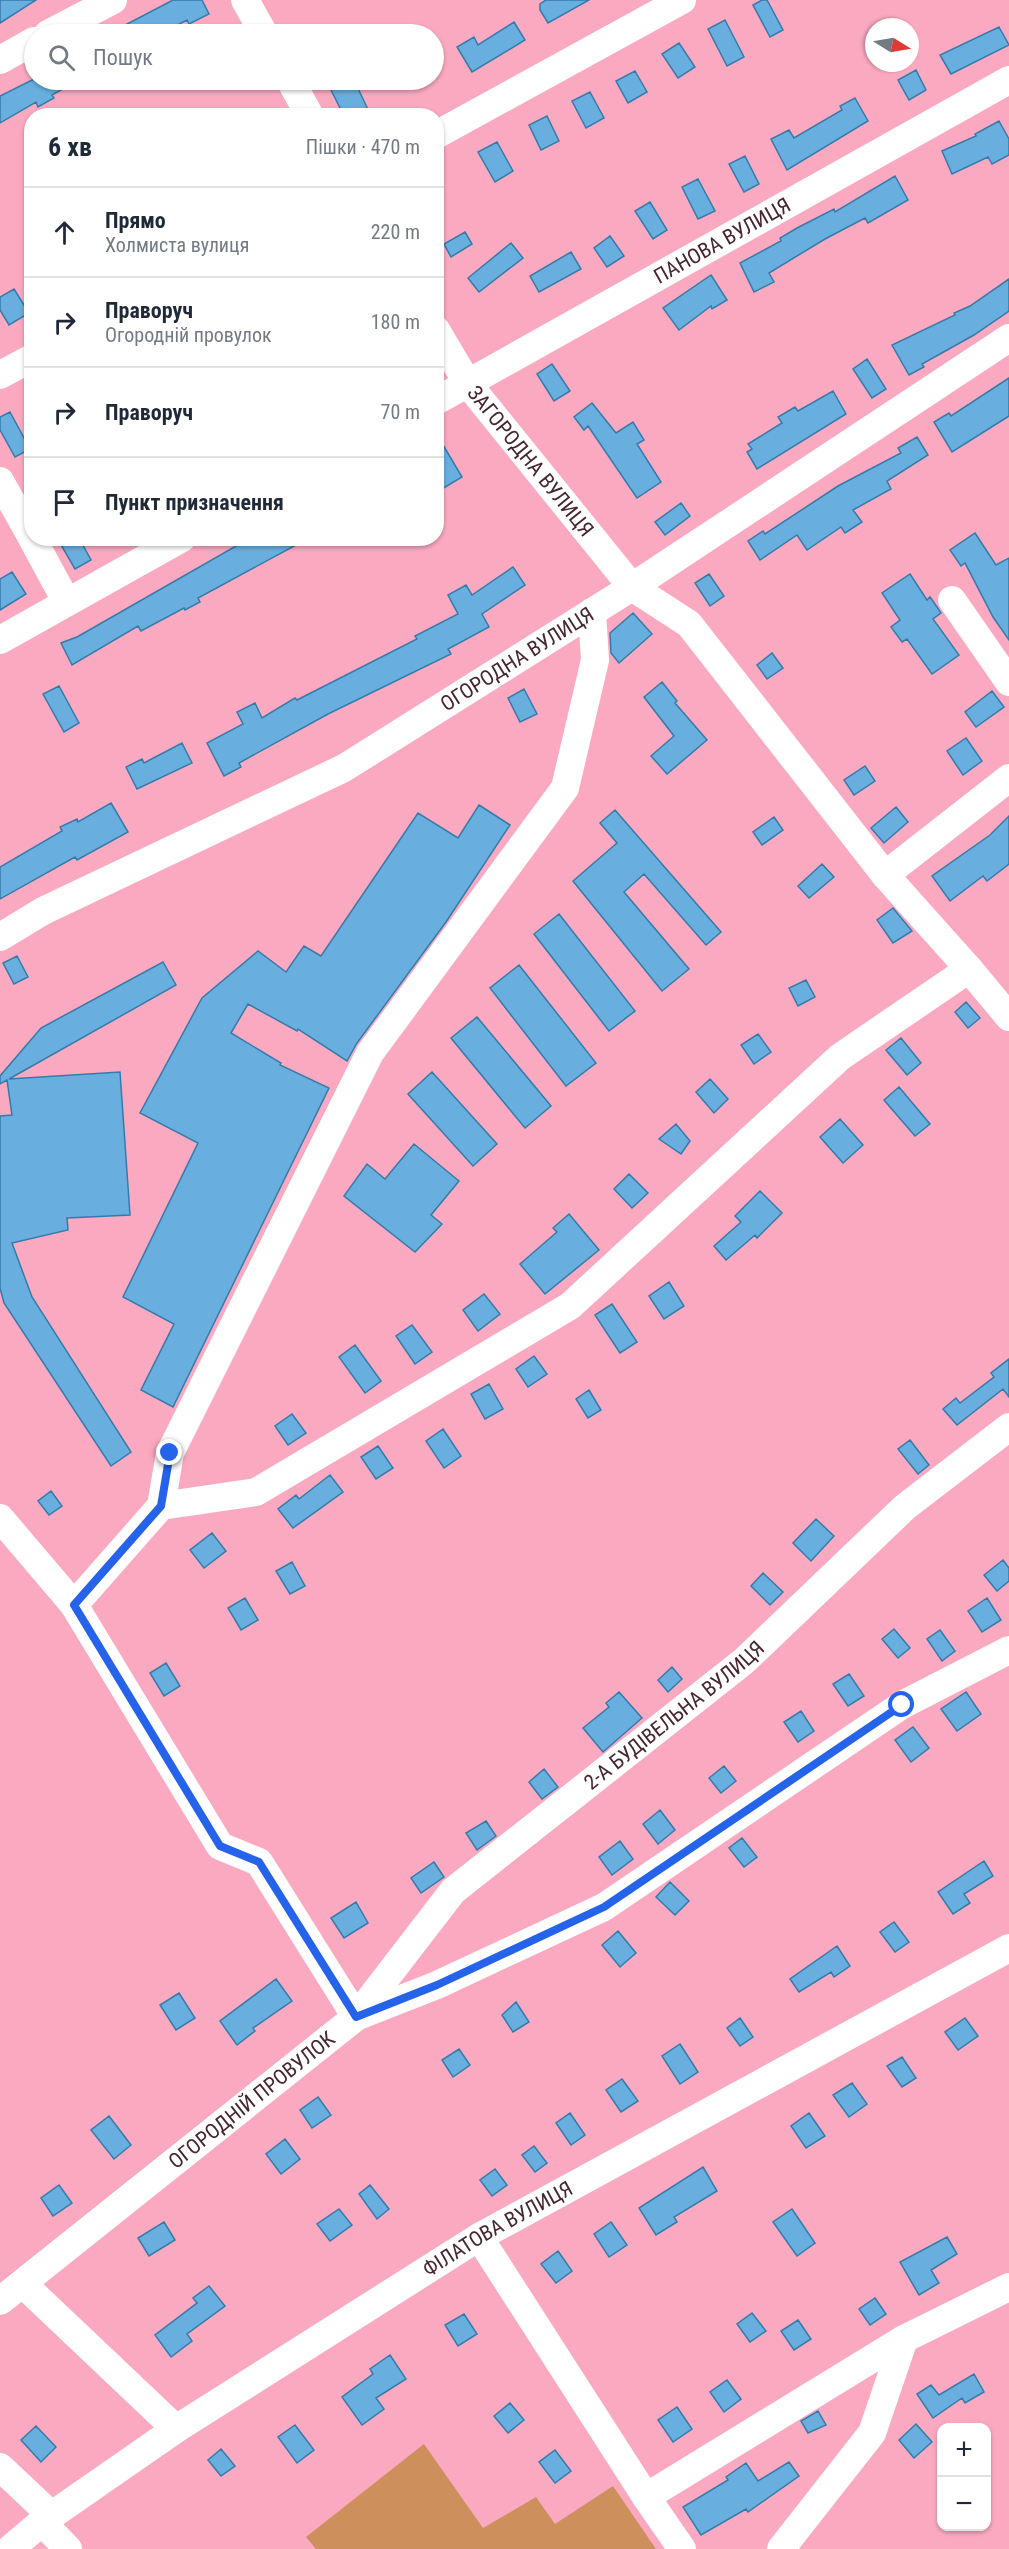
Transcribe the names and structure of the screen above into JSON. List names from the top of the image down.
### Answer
{
  "streets": {
    "street": [
      "ПАНОВА ВУЛИЦЯ",
      "ЗАГОРОДНА ВУЛИЦЯ",
      "ОГОРОДНА ВУЛИЦЯ",
      "2-А БУДІВЕЛЬНА ВУЛИЦЯ",
      "ОГОРОДНІЙ ПРОВУЛОК",
      "ФІЛАТОВА ВУЛИЦЯ"
    ]
  },
  "crossings": [
    ["ПАНОВА ВУЛИЦЯ", "ЗАГОРОДНА ВУЛИЦЯ"],
    ["ЗАГОРОДНА ВУЛИЦЯ", "ОГОРОДНА ВУЛИЦЯ"],
    ["2-А БУДІВЕЛЬНА ВУЛИЦЯ", "ОГОРОДНІЙ ПРОВУЛОК"]
  ],
  "north": "right",
  "page": {
    "search": "Пошук",
    "heading": ["6 хв", "Пішки · 470 m"],
    "list": [
      ["Прямо", "Холмиста вулиця", "220 m"],
      ["Праворуч", "Огородній провулок", "180 m"],
      ["Праворуч", "70 m"],
      "Пункт призначення"
    ],
    "map_buttons": ["+", "−"]
  }
}
